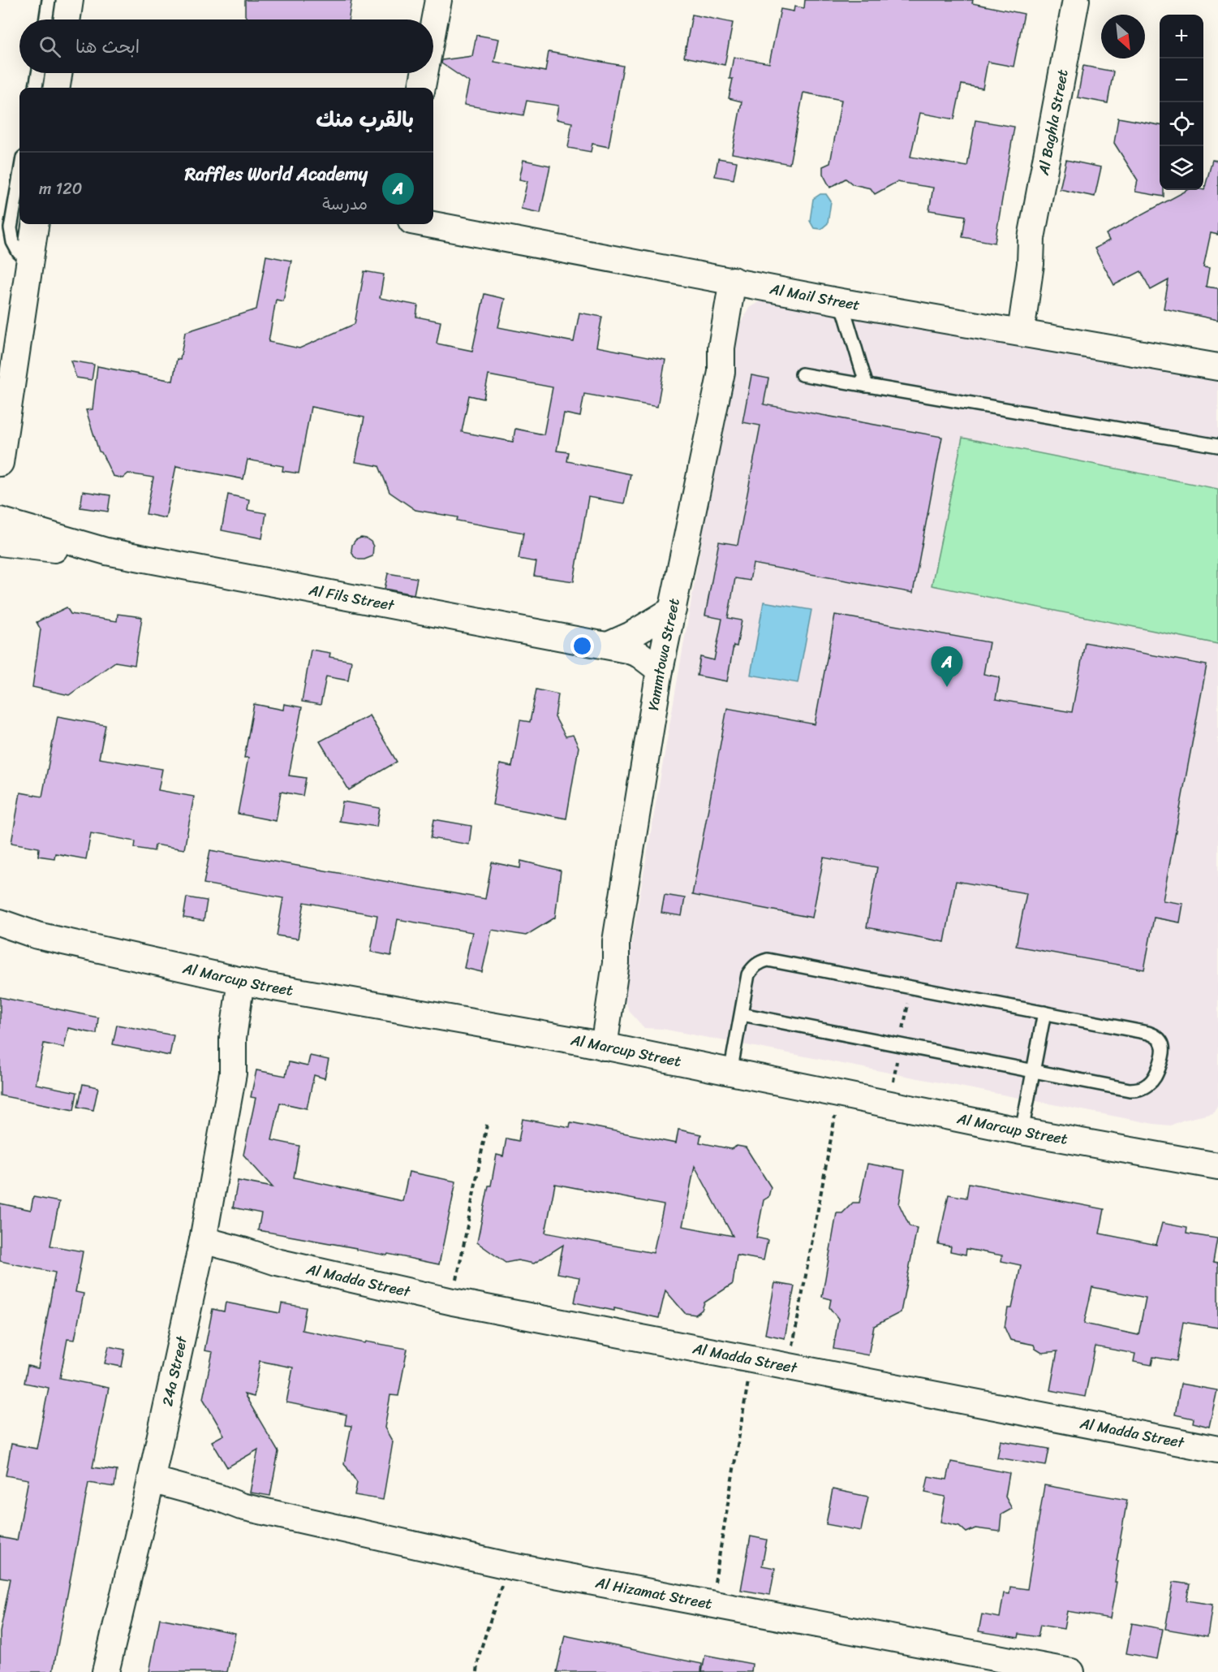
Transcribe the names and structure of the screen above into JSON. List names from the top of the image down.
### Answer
{
  "streets": {
    "street": [
      "Al Baghla Street",
      "Al Mail Street",
      "Al Fils Street",
      "Yammtowa Street",
      "Al Marcup Street",
      "Al Madda Street",
      "24a Street",
      "Al Hizamat Street"
    ]
  },
  "crossings": [
    ["Al Baghla Street", "Al Mail Street"],
    ["Al Mail Street", "Yammtowa Street"],
    ["Al Fils Street", "Yammtowa Street"],
    ["Yammtowa Street", "Al Marcup Street"],
    ["Al Marcup Street", "24a Street"],
    ["Al Madda Street", "24a Street"],
    ["24a Street", "Al Hizamat Street"]
  ],
  "north": "bottom right",
  "page": {
    "map_buttons": ["+", "−"],
    "search": "ابحث هنا",
    "heading": "بالقرب منك",
    "list": [
      {
        "mark": "A",
        "name": "Raffles World Academy",
        "note": "مدرسة",
        "value": "120 m"
      }
    ],
    "pins": "A"
  }
}
